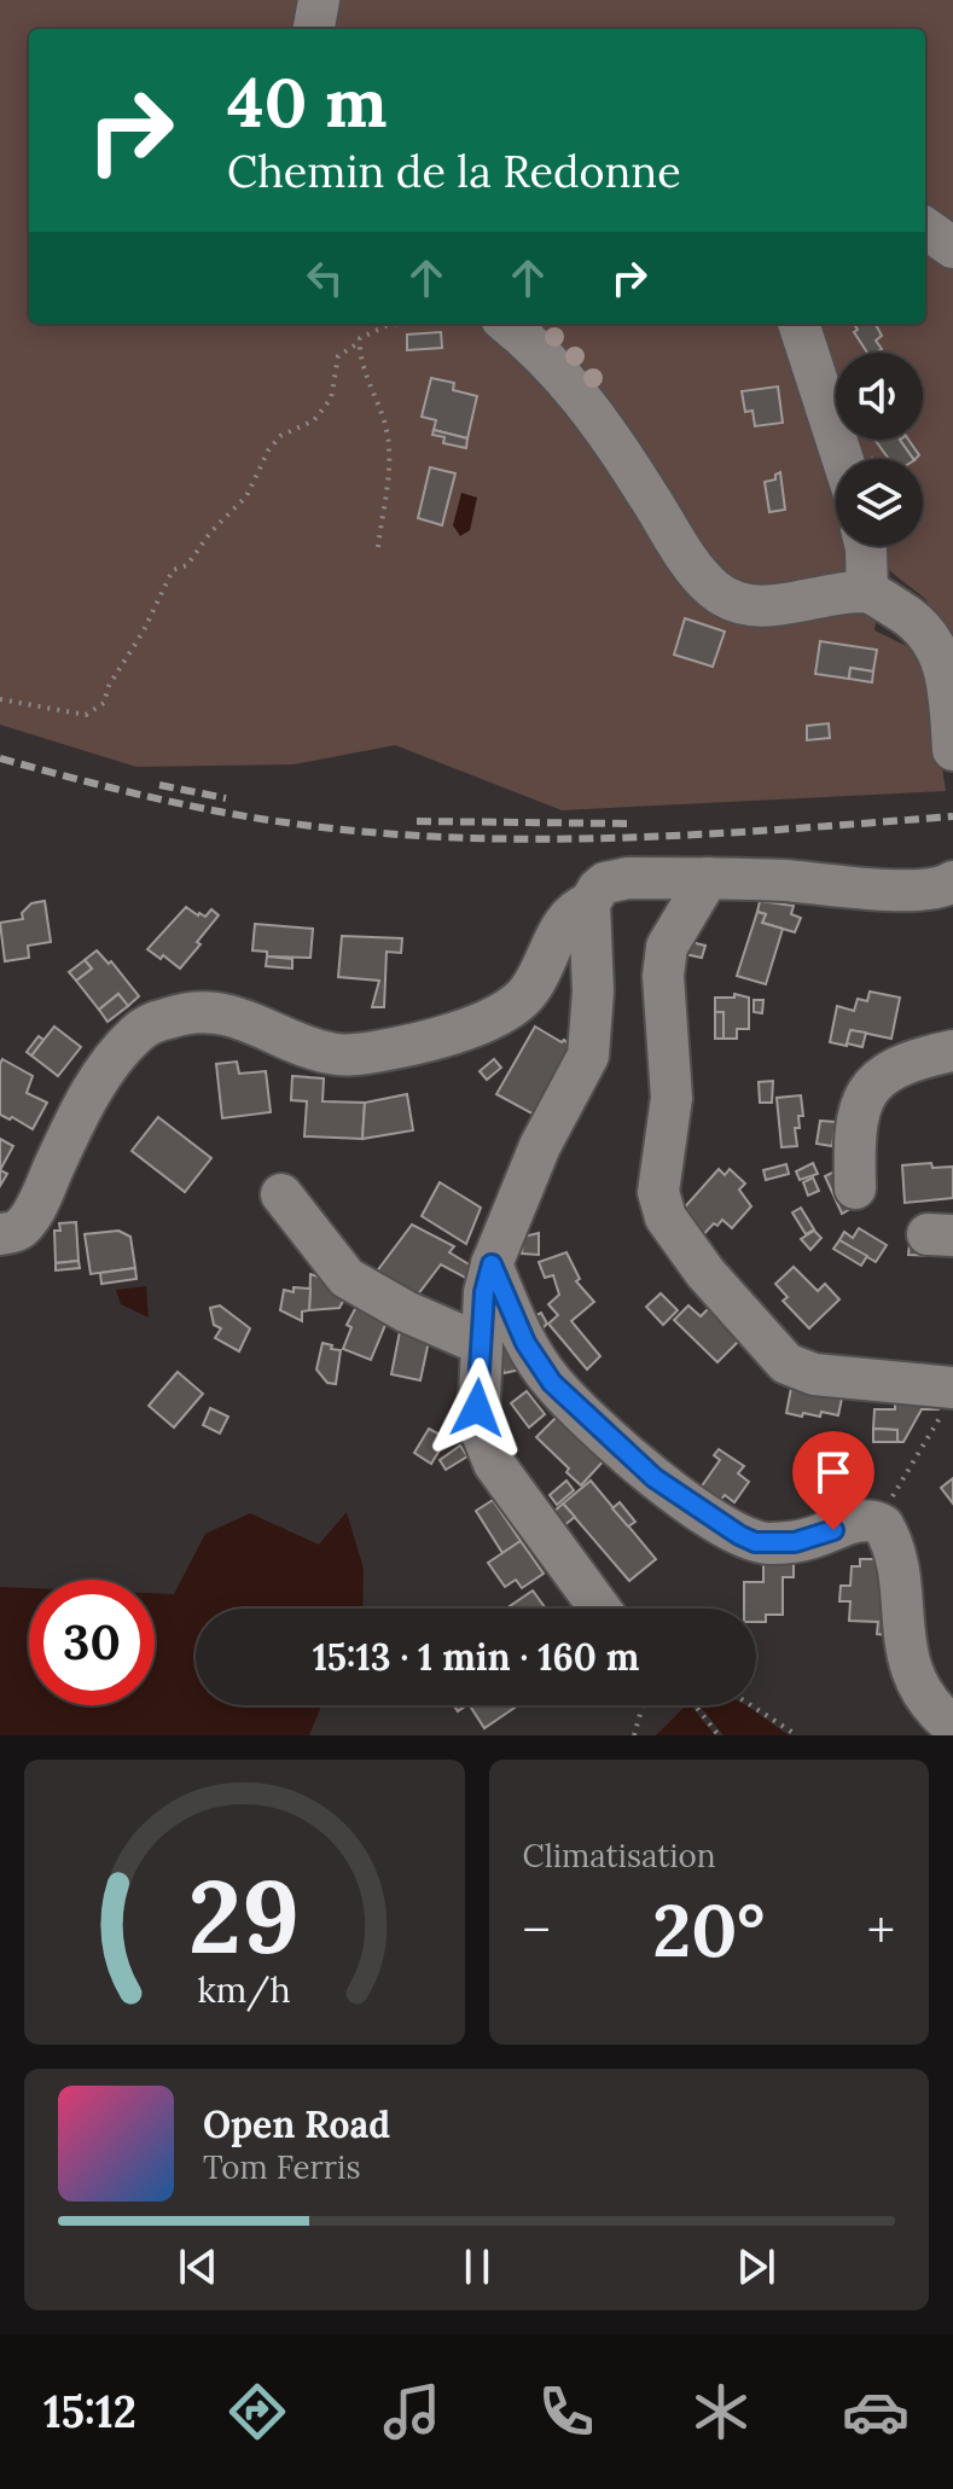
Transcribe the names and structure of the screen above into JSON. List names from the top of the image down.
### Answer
{
  "page": {
    "turn": ["40 m", "Chemin de la Redonne"],
    "limit": "30",
    "trip": "15:13 · 1 min · 160 m",
    "tile": "Climatisation",
    "heat": ["−", "20°", "+"],
    "song": ["Open Road", "Tom Ferris"],
    "tabs": "15:12",
    "gauge": ["29", "km/h"]
  }
}
